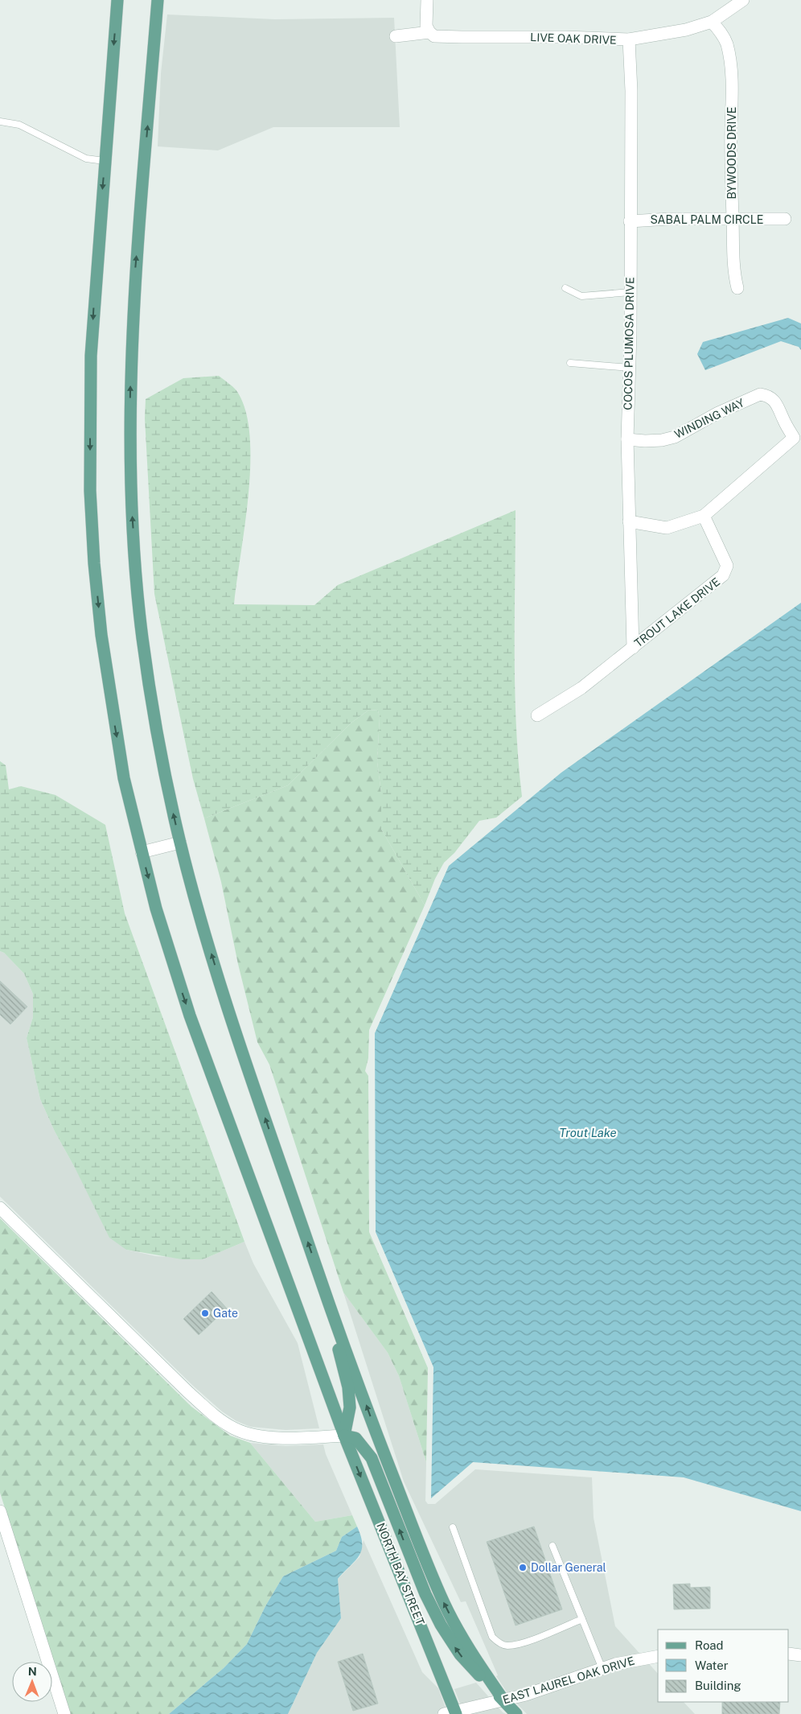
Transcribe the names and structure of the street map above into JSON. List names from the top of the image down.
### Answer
{
  "streets": {
    "main road": ["NORTH BAY STREET"],
    "street": [
      "LIVE OAK DRIVE",
      "BYWOODS DRIVE",
      "SABAL PALM CIRCLE",
      "COCOS PLUMOSA DRIVE",
      "WINDING WAY",
      "TROUT LAKE DRIVE",
      "EAST LAUREL OAK DRIVE"
    ]
  },
  "crossings": [
    ["LIVE OAK DRIVE", "BYWOODS DRIVE"],
    ["LIVE OAK DRIVE", "COCOS PLUMOSA DRIVE"],
    ["BYWOODS DRIVE", "SABAL PALM CIRCLE"],
    ["SABAL PALM CIRCLE", "COCOS PLUMOSA DRIVE"],
    ["COCOS PLUMOSA DRIVE", "WINDING WAY"],
    ["COCOS PLUMOSA DRIVE", "TROUT LAKE DRIVE"],
    ["WINDING WAY", "TROUT LAKE DRIVE"],
    ["NORTH BAY STREET", "EAST LAUREL OAK DRIVE"]
  ],
  "water": ["Trout Lake"],
  "places": ["Gate", "Dollar General"],
  "legend": ["Road", "Water", "Building"],
  "north": "top"
}
